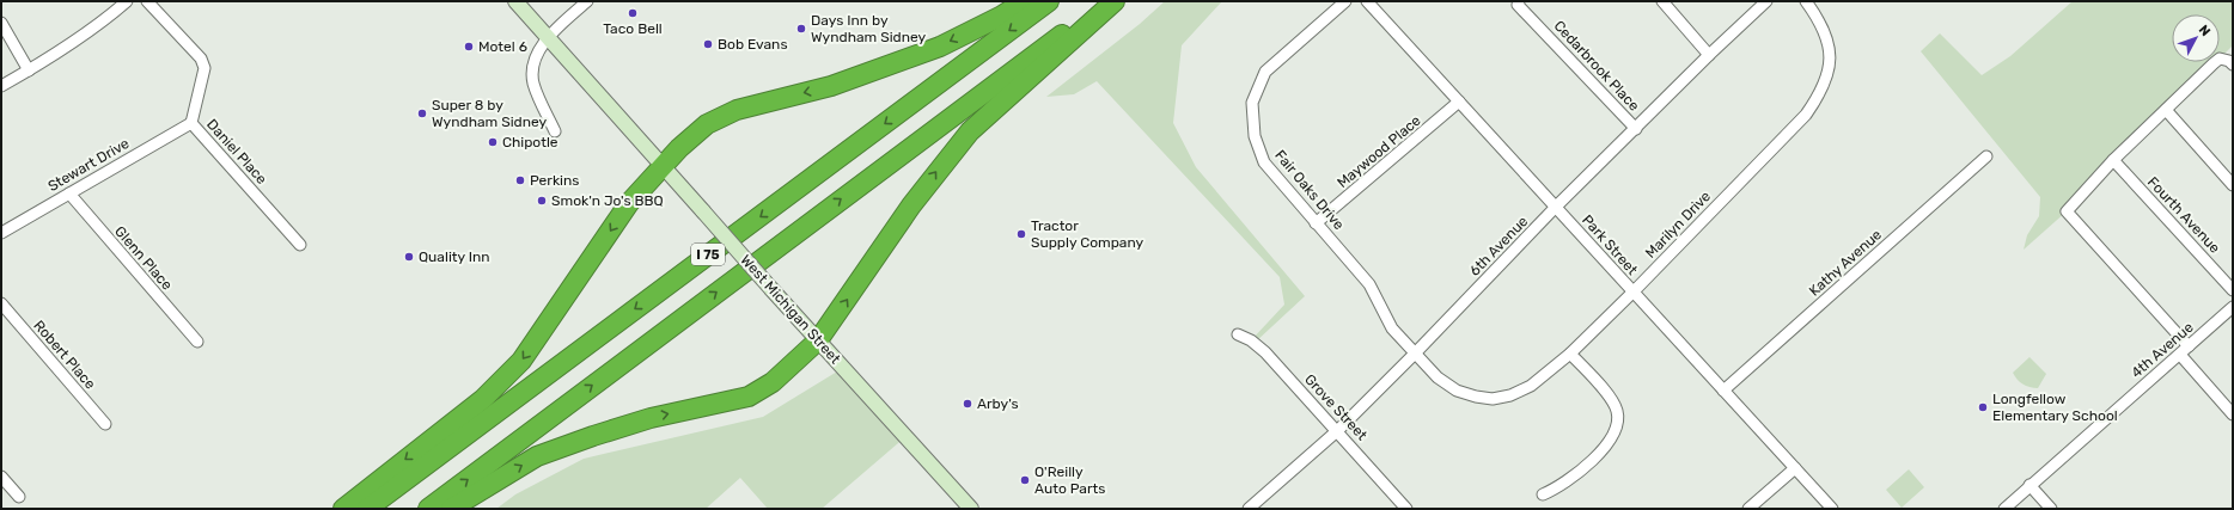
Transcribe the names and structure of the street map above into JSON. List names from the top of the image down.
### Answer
{
  "streets": {
    "highway": ["I 75"],
    "main road": ["West Michigan Street"],
    "street": [
      "Cedarbrook Place",
      "Daniel Place",
      "Maywood Place",
      "Stewart Drive",
      "Fair Oaks Drive",
      "Fourth Avenue",
      "Marilyn Drive",
      "Park Street",
      "6th Avenue",
      "Glenn Place",
      "Kathy Avenue",
      "4th Avenue",
      "Robert Place",
      "Grove Street"
    ]
  },
  "crossings": [
    ["Cedarbrook Place", "6th Avenue"],
    ["Daniel Place", "Stewart Drive"],
    ["Maywood Place", "Fair Oaks Drive"],
    ["Maywood Place", "Park Street"],
    ["Stewart Drive", "Glenn Place"],
    ["Fair Oaks Drive", "Marilyn Drive"],
    ["Fair Oaks Drive", "6th Avenue"],
    ["Marilyn Drive", "Park Street"],
    ["Marilyn Drive", "6th Avenue"],
    ["Park Street", "6th Avenue"],
    ["Park Street", "Kathy Avenue"],
    ["6th Avenue", "Grove Street"]
  ],
  "places": [
    "Taco Bell",
    "Days Inn by Wyndham Sidney",
    "Bob Evans",
    "Motel 6",
    "Super 8 by Wyndham Sidney",
    "Chipotle",
    "Perkins",
    "Smok'n Jo's BBQ",
    "Tractor Supply Company",
    "Quality Inn",
    "Arby's",
    "Longfellow Elementary School",
    "O'Reilly Auto Parts"
  ],
  "north": "top right"
}
